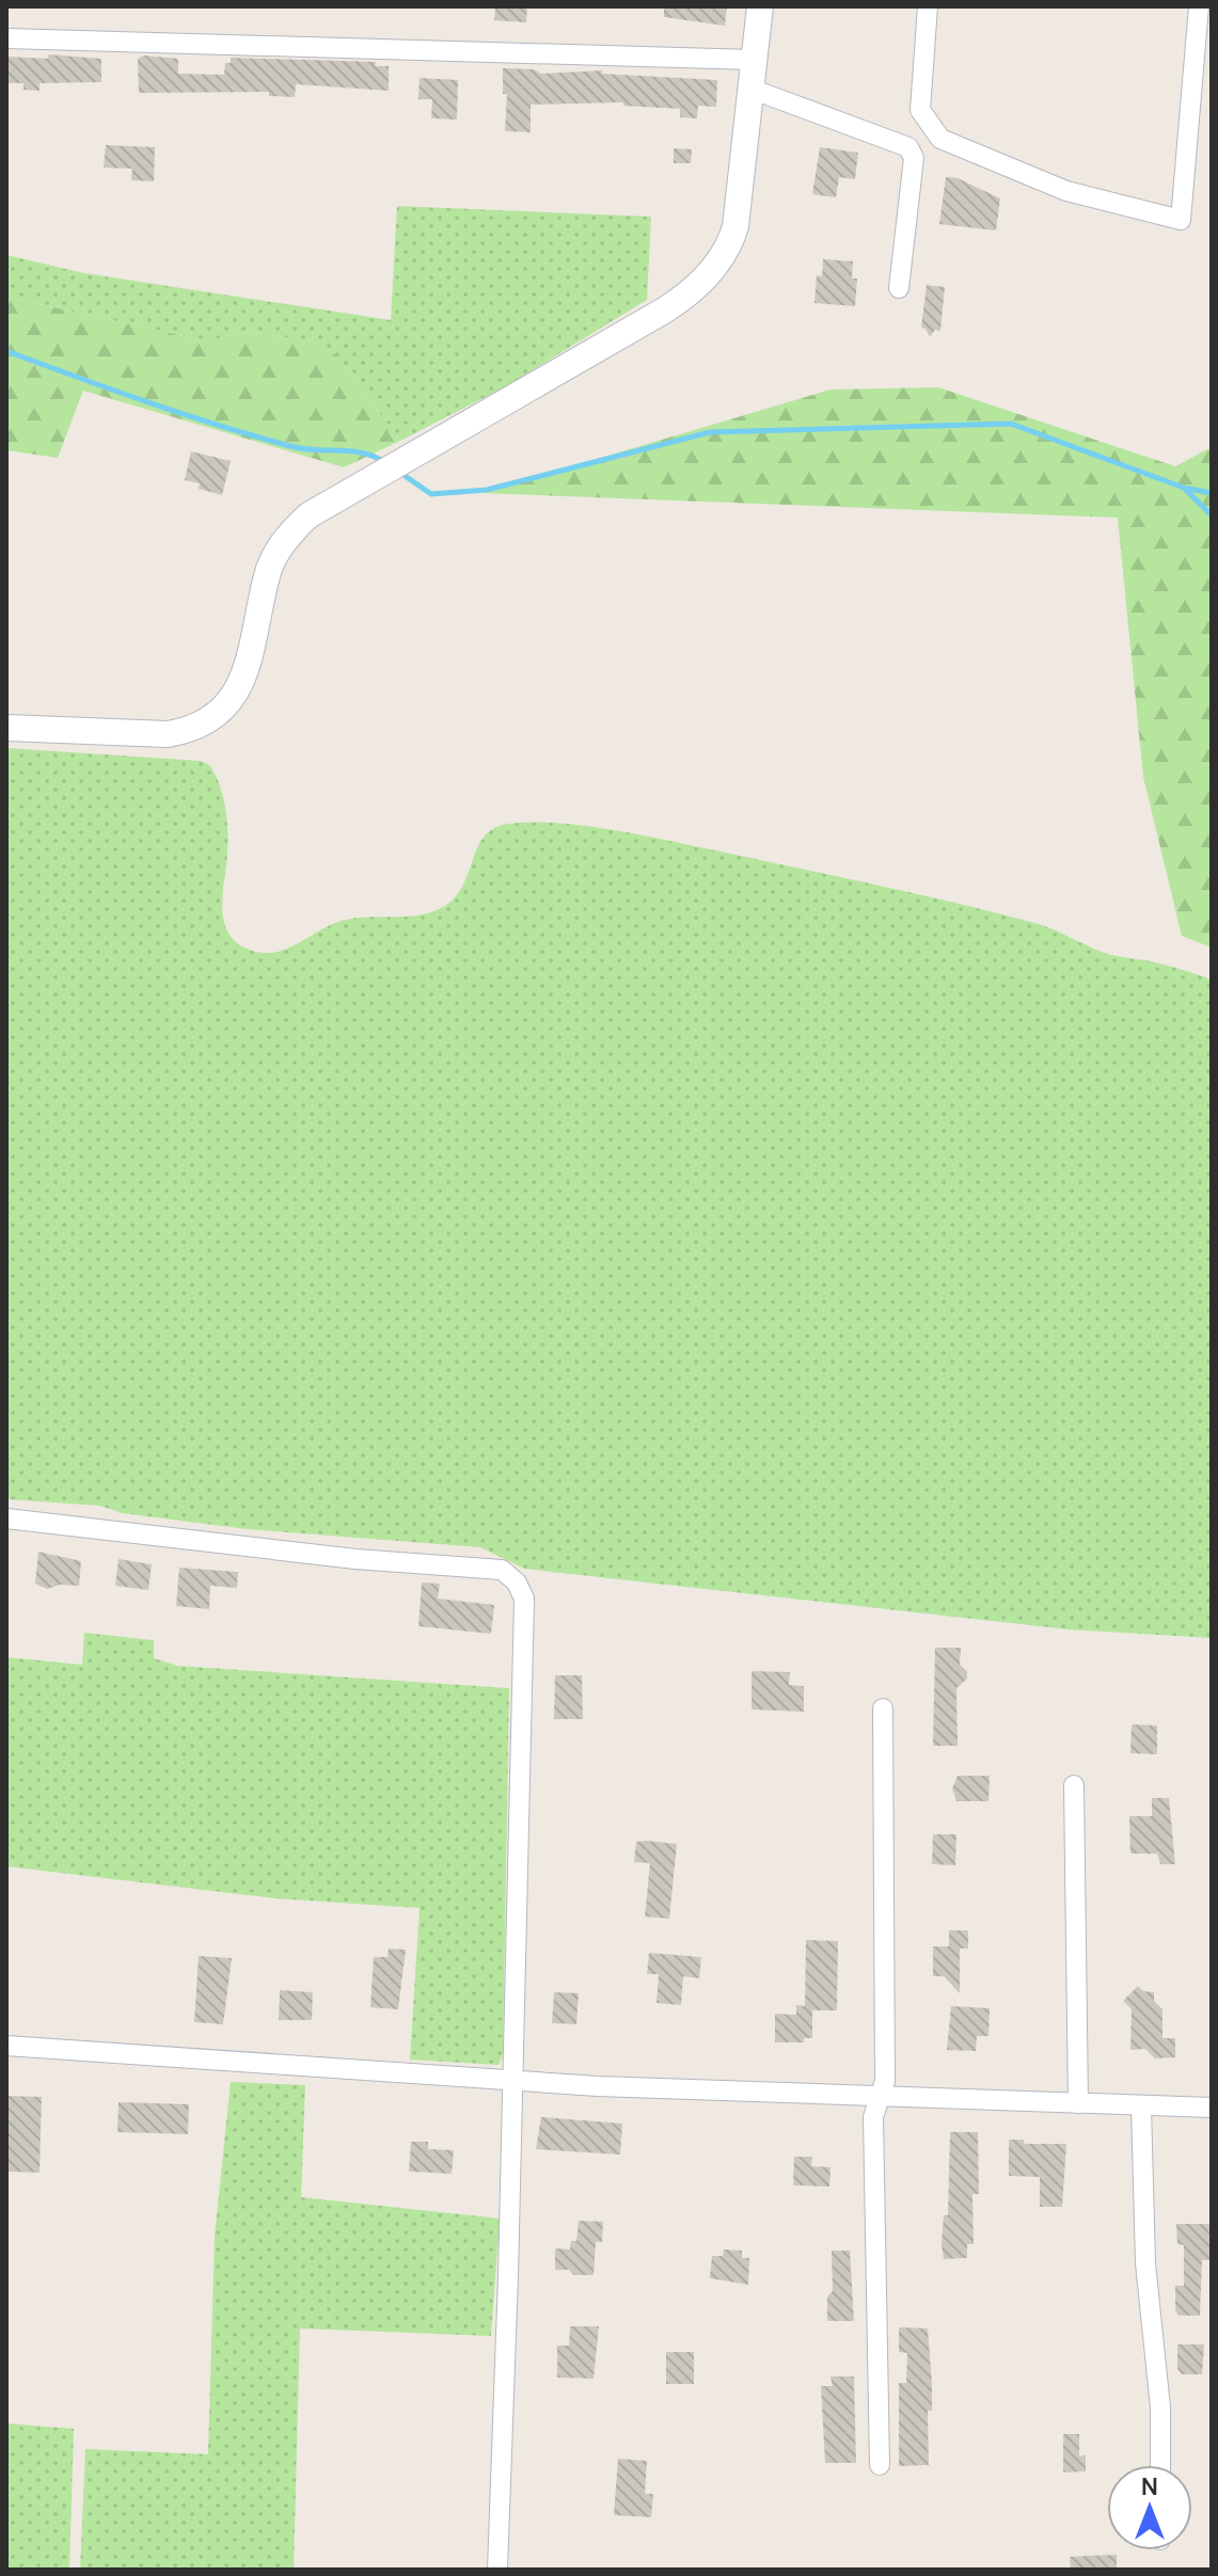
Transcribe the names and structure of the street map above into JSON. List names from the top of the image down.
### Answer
{
  "north": "top"
}
